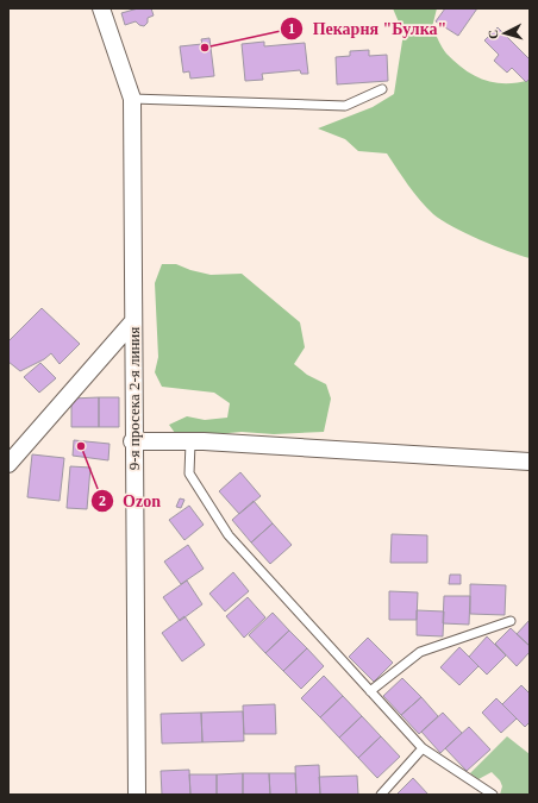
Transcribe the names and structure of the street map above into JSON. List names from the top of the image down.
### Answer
{
  "streets": {
    "street": ["9-я просека 2-я линия"]
  },
  "places": ["Пекарня \"Булка\"", "Ozon"],
  "north": "left"
}
